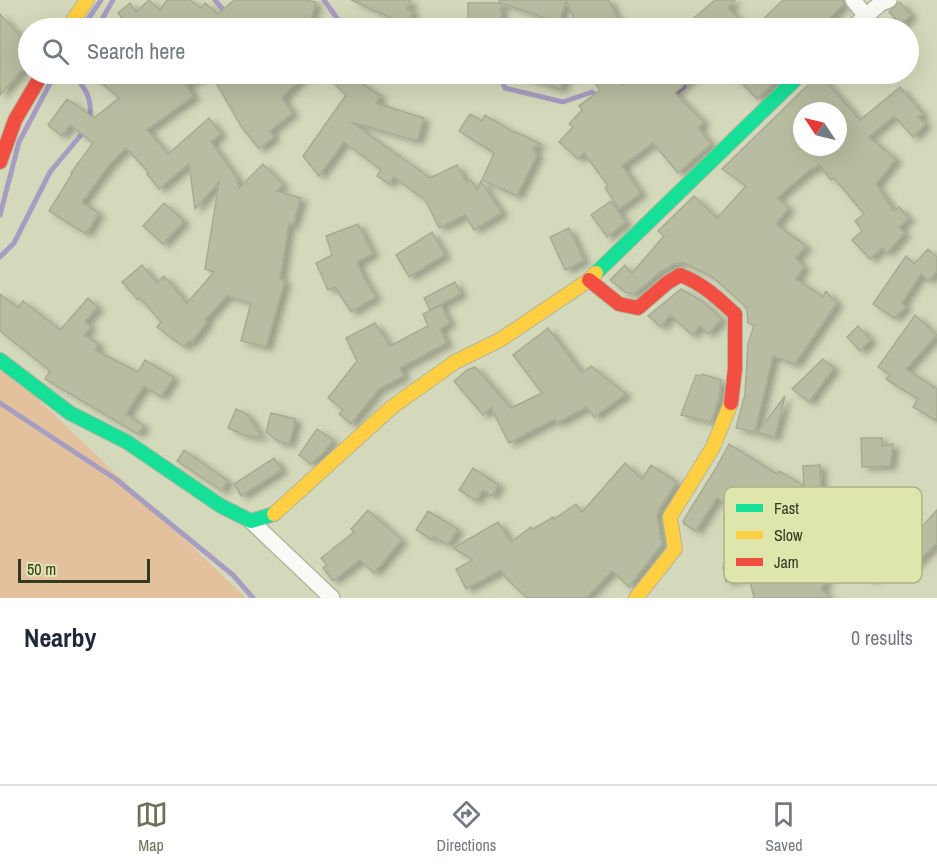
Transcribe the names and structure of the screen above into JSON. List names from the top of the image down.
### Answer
{
  "legend": ["Fast", "Slow", "Jam"],
  "scale_bar": "50 m",
  "north": "top left",
  "page": {
    "search": "Search here",
    "scale": "50 m",
    "heading": ["Nearby", "0 results"],
    "nav": ["Map", "Directions", "Saved"]
  }
}
